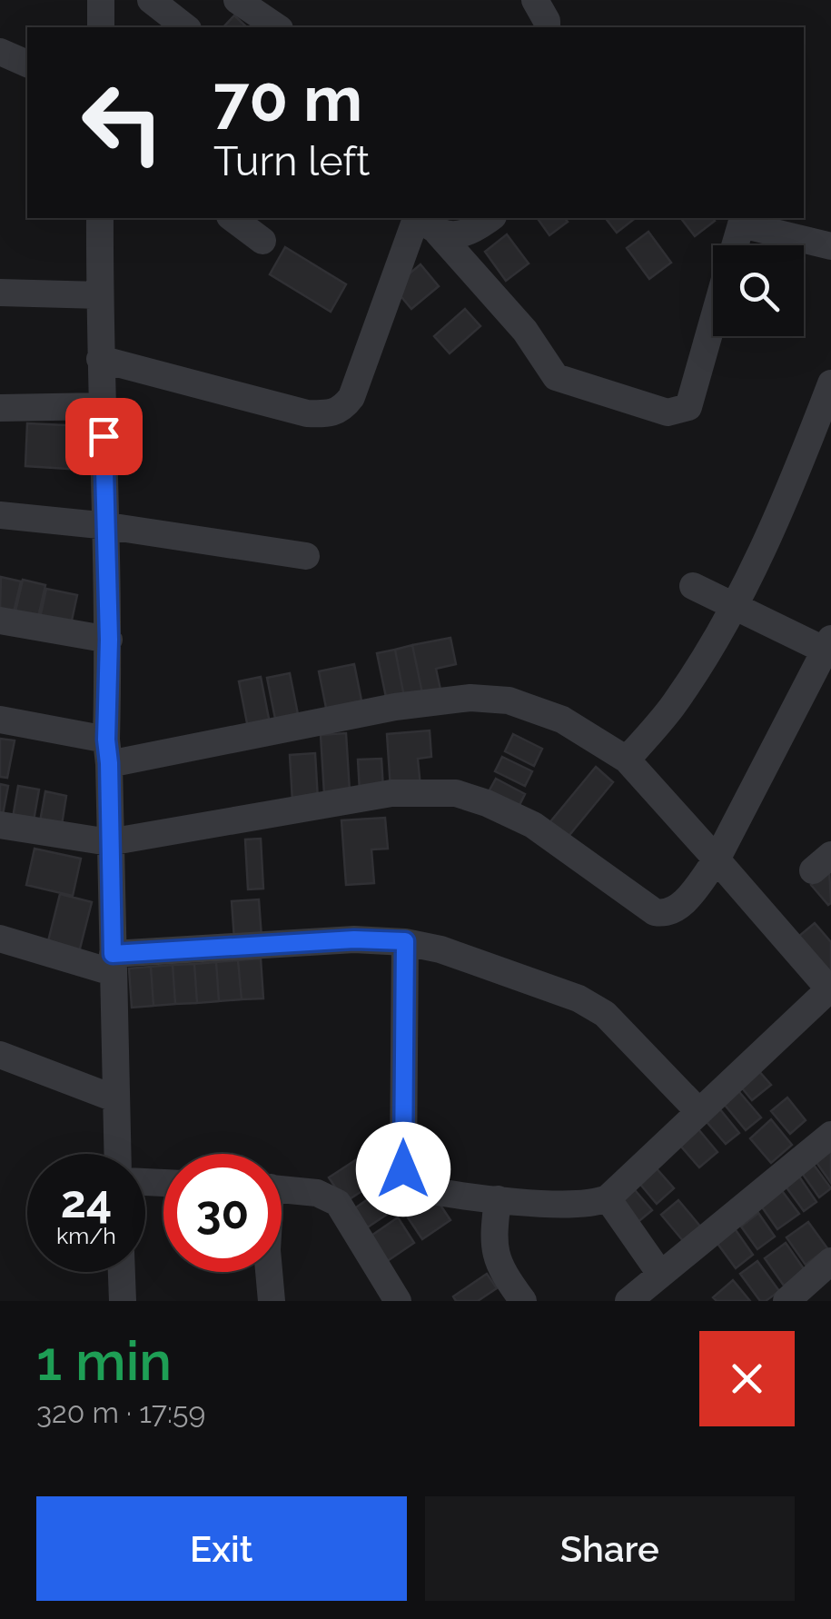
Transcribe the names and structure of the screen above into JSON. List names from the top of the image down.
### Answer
{
  "page": {
    "turn": ["70 m", "Turn left"],
    "speed": "24 km/h",
    "limit": "30",
    "heading": ["1 min", "320 m · 17:59"],
    "buttons": ["Exit", "Share"]
  }
}
